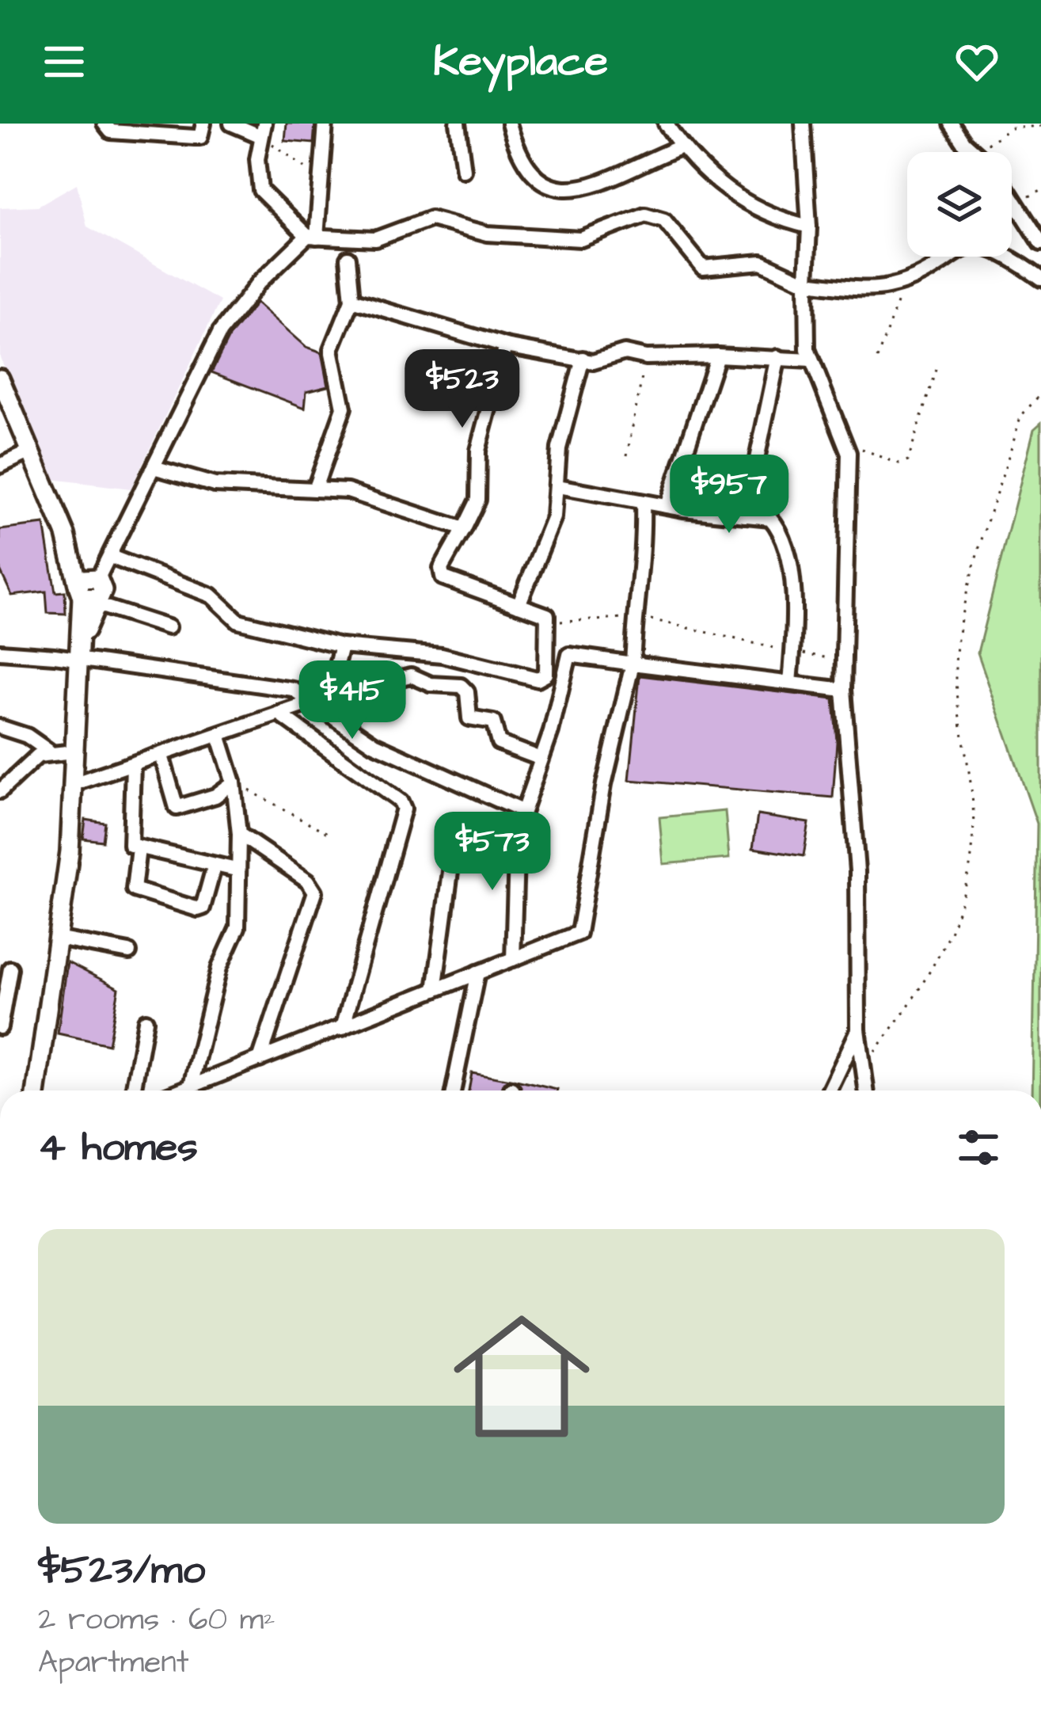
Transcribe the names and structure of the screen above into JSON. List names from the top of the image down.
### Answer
{
  "page": {
    "header": "Keyplace",
    "price": [
      "$523",
      "$957",
      "$415",
      "$573"
    ],
    "heading": "4 homes",
    "list": [
      {
        "name": "$523/mo",
        "note": "2 rooms · 60 m² · Apartment"
      }
    ]
  }
}
